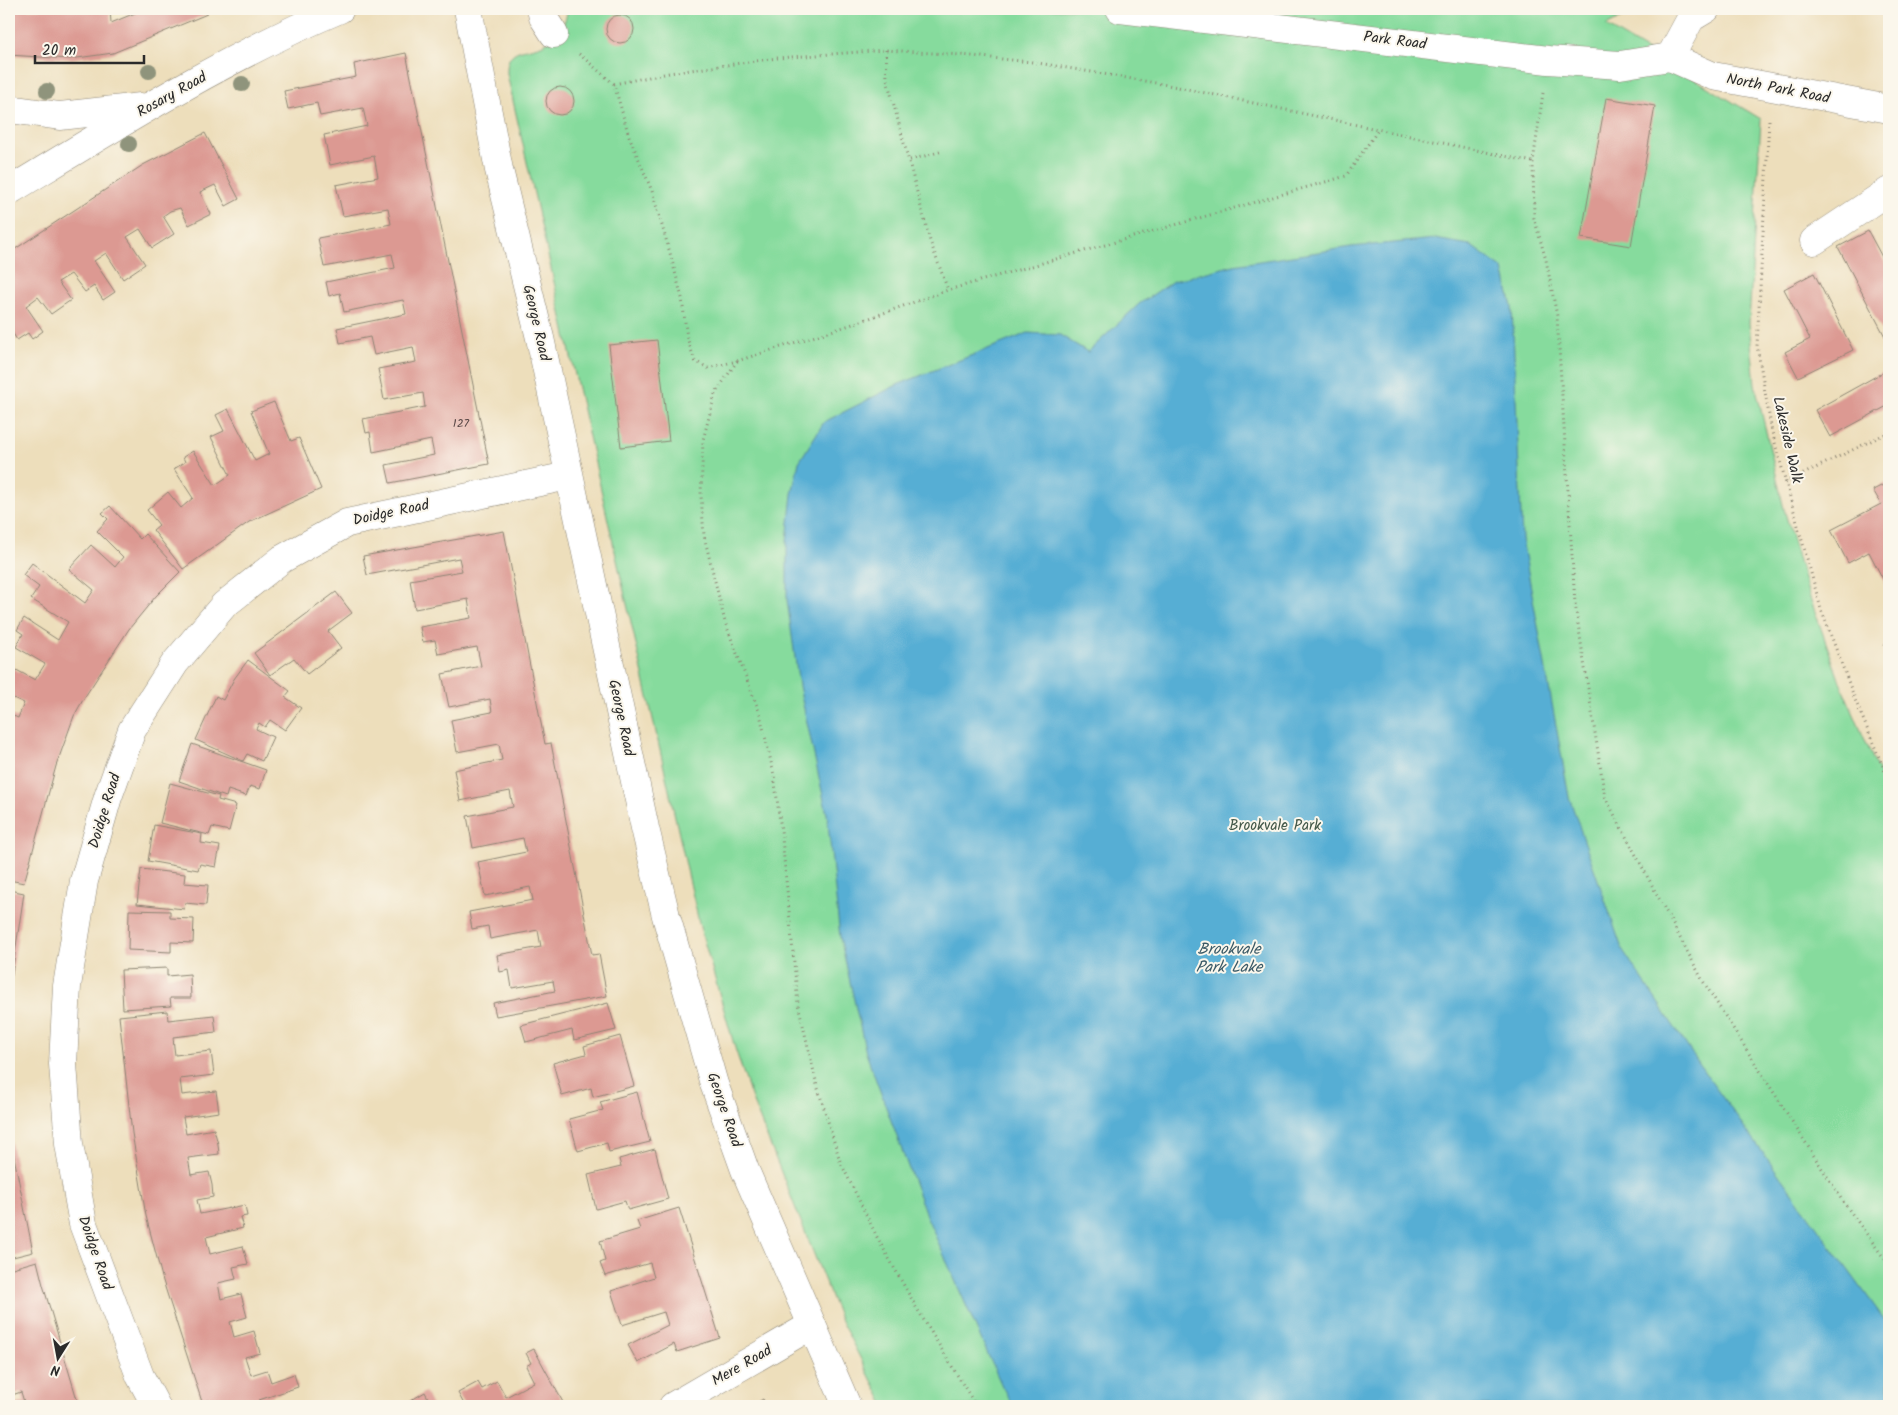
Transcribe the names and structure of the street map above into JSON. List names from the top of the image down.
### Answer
{
  "streets": {
    "street": [
      "Park Road",
      "North Park Road",
      "Rosary Road",
      "George Road",
      "Doidge Road",
      "Mere Road"
    ],
    "path": ["Lakeside Walk"]
  },
  "crossings": [
    ["Park Road", "North Park Road"],
    ["North Park Road", "Lakeside Walk"],
    ["George Road", "Doidge Road"],
    ["George Road", "Mere Road"]
  ],
  "water": ["Brookvale Park Lake"],
  "parks": ["Brookvale Park"],
  "house_numbers": ["127"],
  "scale_bar": "20 m",
  "north": "bottom"
}
